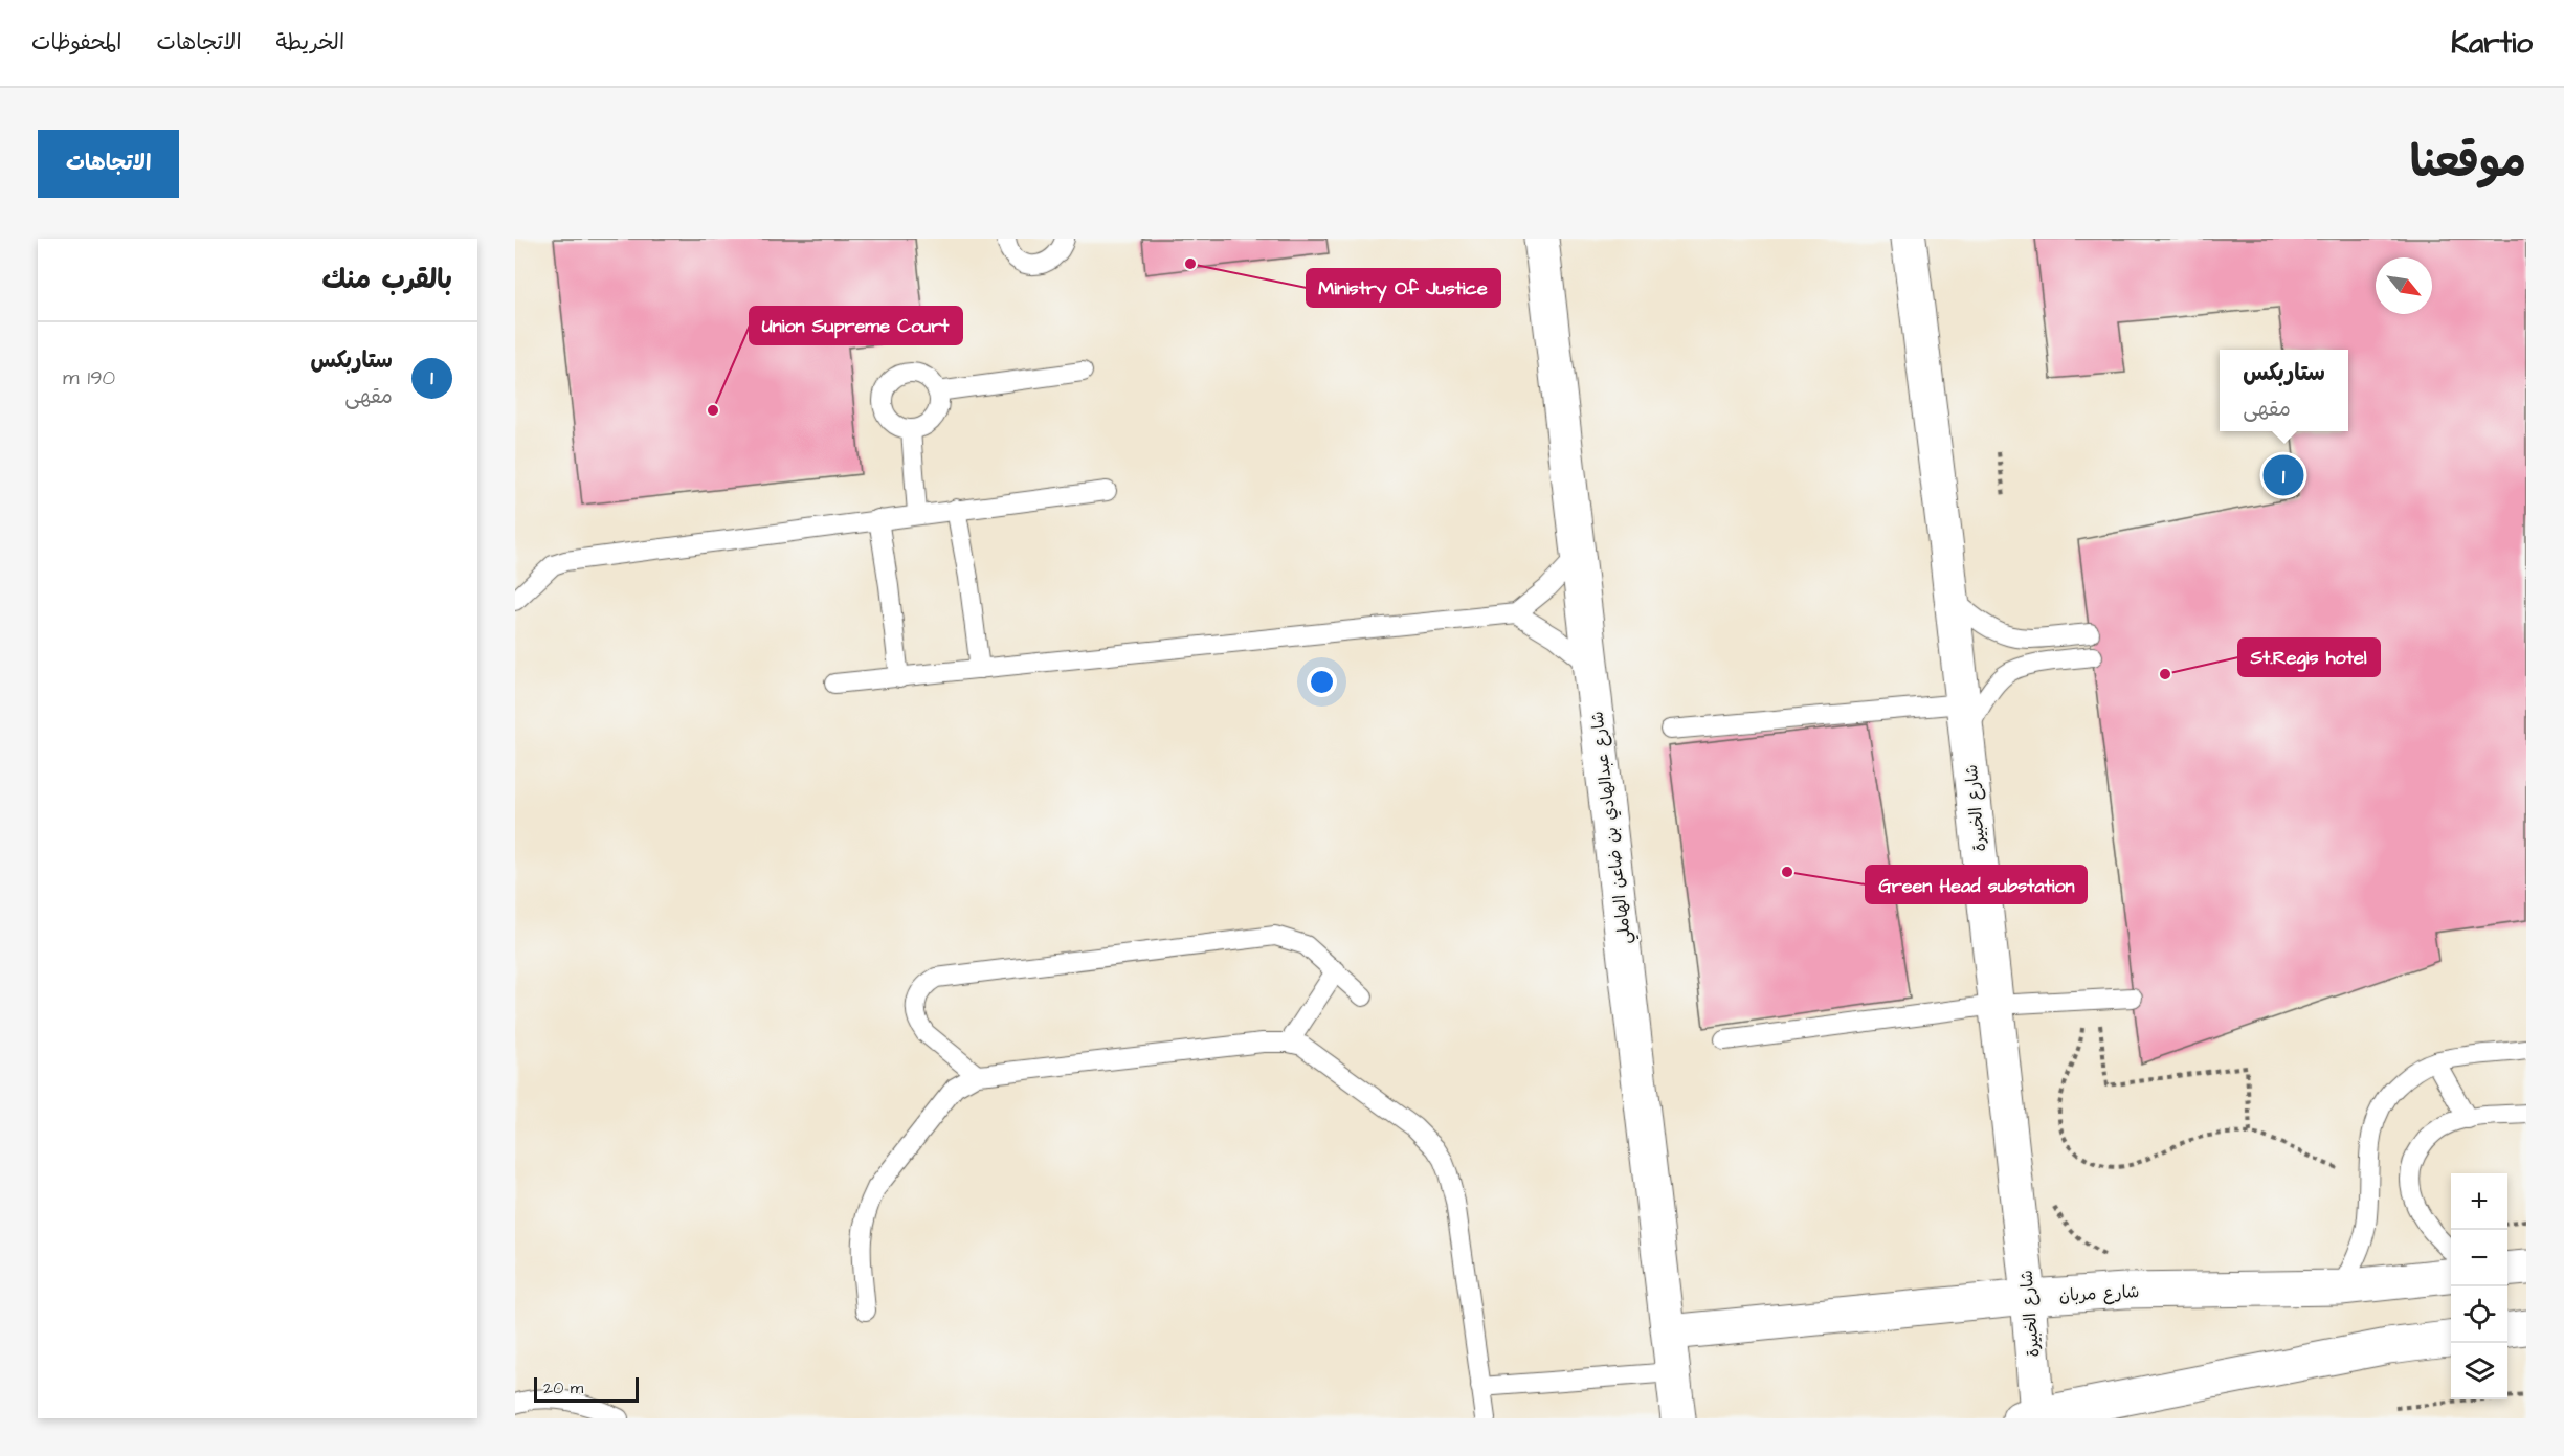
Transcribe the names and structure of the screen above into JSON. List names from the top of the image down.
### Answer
{
  "streets": {
    "street": ["شارع الخبيرة", "شارع عبدالهادي بن ضاعن الهاملي", "شارع مربان"]
  },
  "crossings": [
    ["شارع الخبيرة", "شارع مربان"],
    ["شارع عبدالهادي بن ضاعن الهاملي", "شارع مربان"]
  ],
  "places": [
    "Ministry Of Justice",
    "Union Supreme Court",
    "St.Regis hotel",
    "Green Head substation"
  ],
  "scale_bar": "20 m",
  "north": "bottom right",
  "page": {
    "header": "Kartio",
    "nav": ["الخريطة", "الاتجاهات", "المحفوظات"],
    "title": "موقعنا",
    "buttons": "الاتجاهات",
    "heading": "بالقرب منك",
    "list": [
      {
        "mark": "1",
        "name": "ستاربكس",
        "note": "مقهى",
        "value": "190 m"
      }
    ],
    "popup": ["ستاربكس", "مقهى"],
    "pins": "1",
    "map_buttons": ["+", "−"],
    "scale": "20 m"
  }
}
